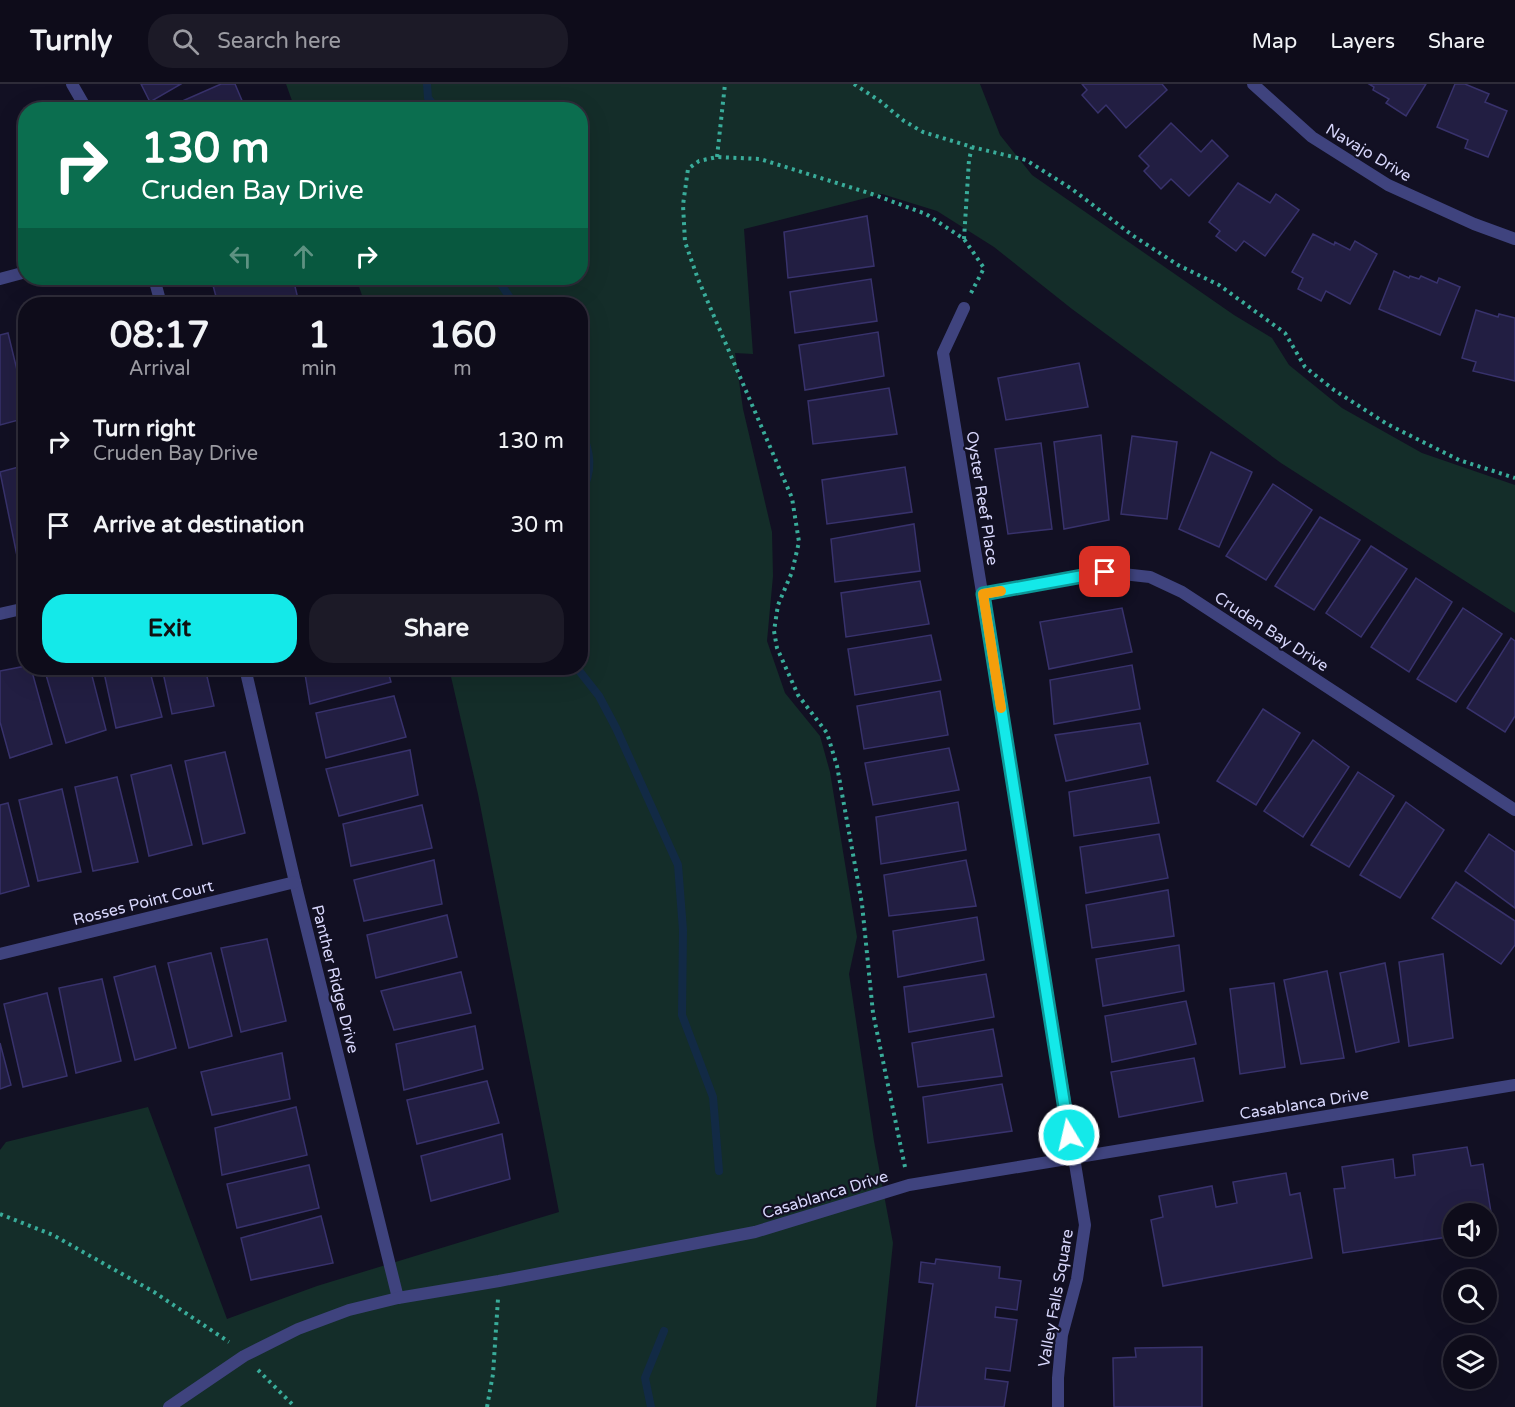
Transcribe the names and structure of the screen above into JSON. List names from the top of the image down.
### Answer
{
  "streets": {
    "street": [
      "Navajo Drive",
      "Oyster Reef Place",
      "Cruden Bay Drive",
      "Rosses Point Court",
      "Panther Ridge Drive",
      "Casablanca Drive",
      "Valley Falls Square"
    ]
  },
  "crossings": [
    ["Oyster Reef Place", "Cruden Bay Drive"],
    ["Oyster Reef Place", "Casablanca Drive"],
    ["Oyster Reef Place", "Valley Falls Square"],
    ["Rosses Point Court", "Panther Ridge Drive"],
    ["Panther Ridge Drive", "Casablanca Drive"],
    ["Casablanca Drive", "Valley Falls Square"]
  ],
  "page": {
    "header": "Turnly",
    "search": "Search here",
    "nav": ["Map", "Layers", "Share"],
    "turn": ["130 m", "Cruden Bay Drive"],
    "eta": [
      "08:17",
      "Arrival",
      "1",
      "min",
      "160",
      "m"
    ],
    "list": [
      {
        "name": "Turn right",
        "note": "Cruden Bay Drive",
        "value": "130 m"
      },
      {
        "name": "Arrive at destination",
        "value": "30 m"
      }
    ],
    "buttons": ["Exit", "Share"]
  }
}
